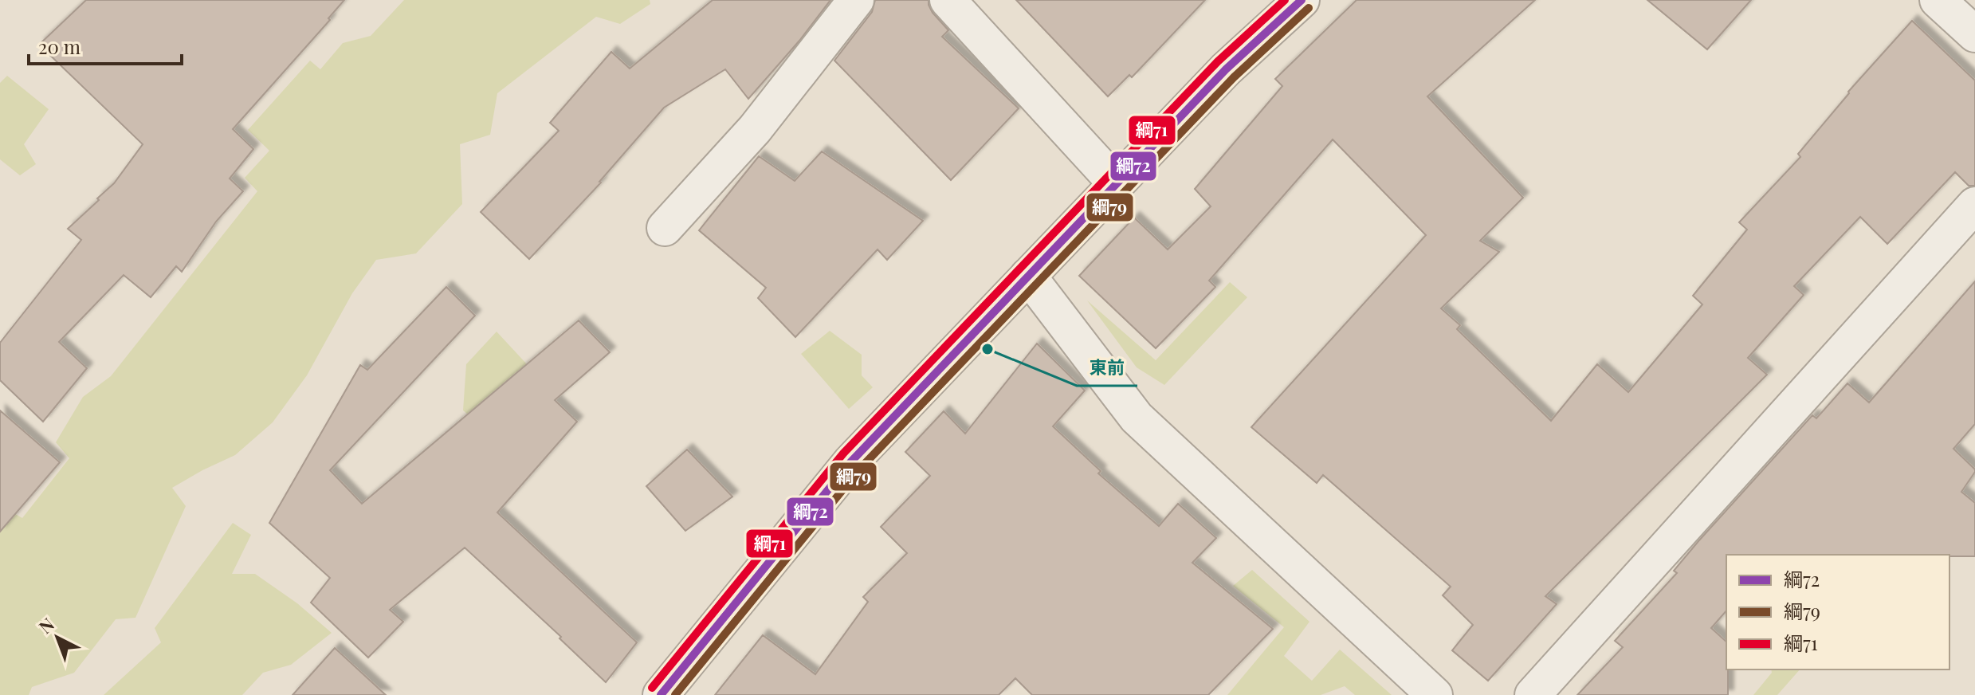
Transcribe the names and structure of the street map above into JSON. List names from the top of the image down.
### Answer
{
  "places": ["東前"],
  "lines": ["transit line 綱72", "transit line 綱71", "transit line 綱79"],
  "legend": ["綱72", "綱79", "綱71"],
  "scale_bar": "20 m",
  "north": "top left"
}
